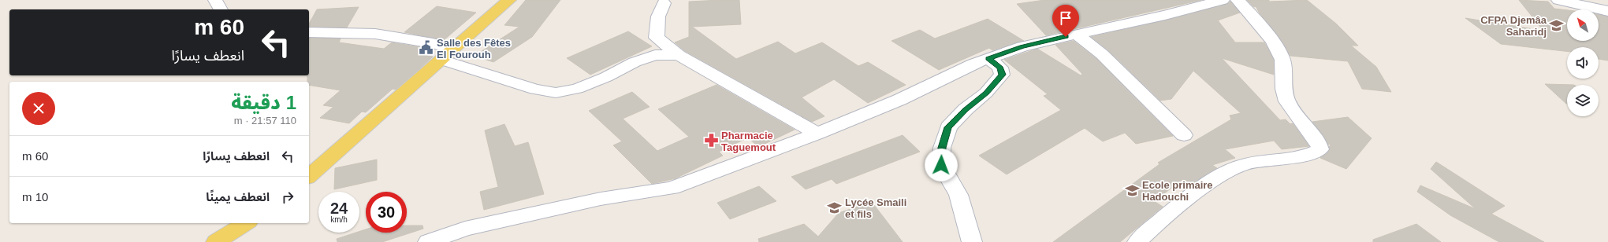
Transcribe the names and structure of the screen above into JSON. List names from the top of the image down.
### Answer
{
  "places": {
    "school or university": ["CFPA Djemâa Saharidj", "Ecole primaire Hadouchi", "Lycée Smaili et fils"],
    "public building": ["Salle des Fêtes El Fourouh"],
    "pharmacy": ["Pharmacie Taguemout"]
  },
  "north": "top left",
  "page": {
    "turn": ["60 m", "انعطف يسارًا"],
    "heading": ["1 دقيقة", "110 m · 21:57"],
    "list": [
      {
        "name": "انعطف يسارًا",
        "value": "60 m"
      },
      {
        "name": "انعطف يمينًا",
        "value": "10 m"
      }
    ],
    "speed": "24 km/h",
    "limit": "30"
  }
}
